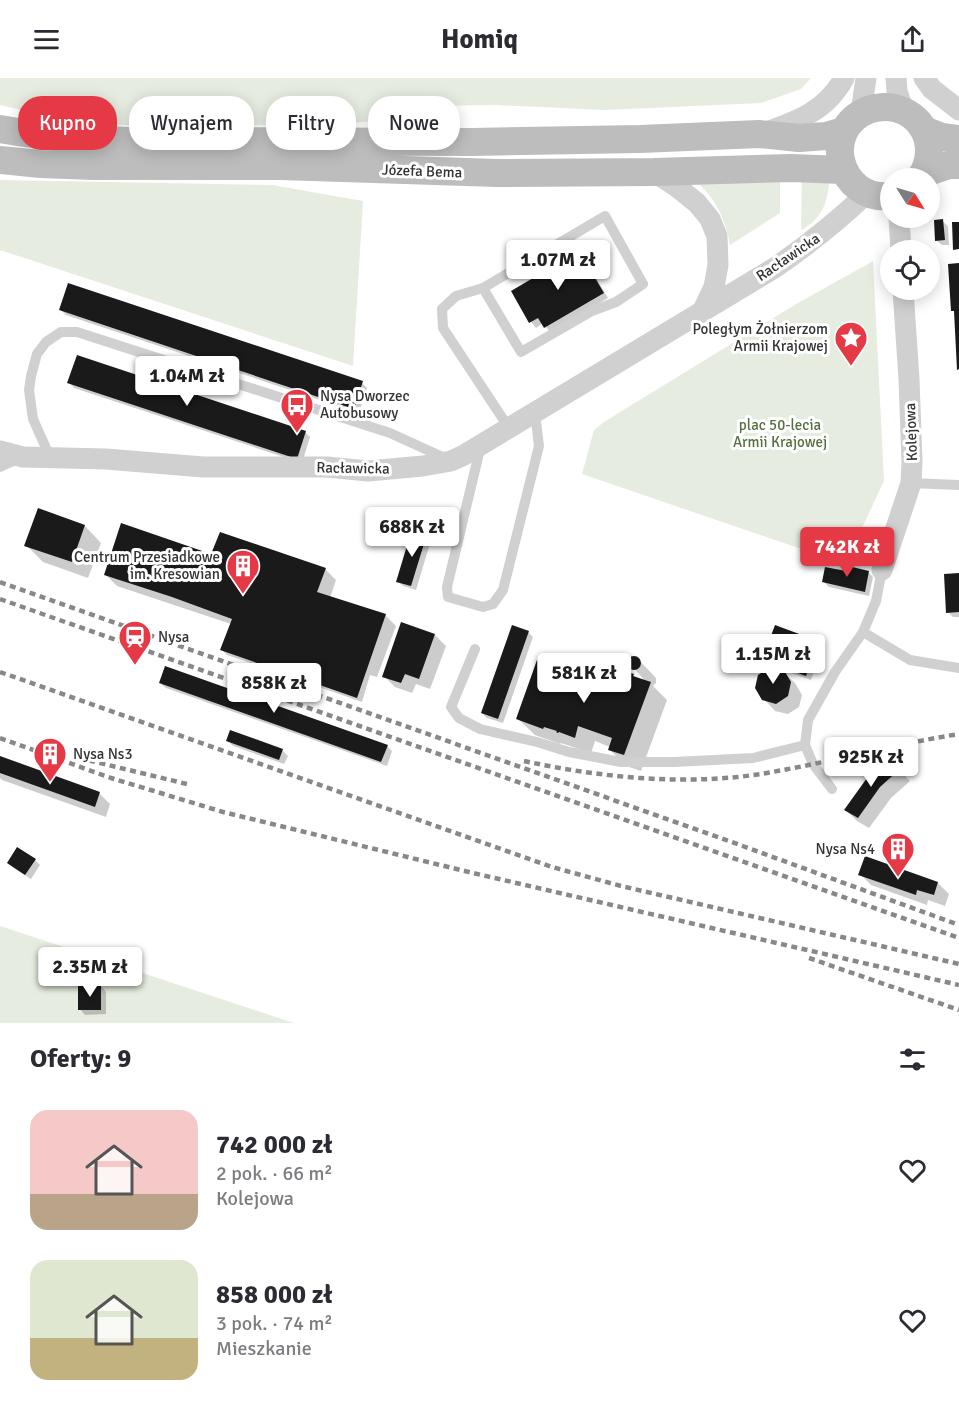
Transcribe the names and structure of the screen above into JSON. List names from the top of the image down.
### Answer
{
  "streets": {
    "main road": ["Józefa Bema"],
    "street": ["Racławicka", "Kolejowa"]
  },
  "parks": ["plac 50-lecia Armii Krajowej"],
  "places": {
    "place": ["Poległym Żołnierzom Armii Krajowej"],
    "bus stop": ["Nysa Dworzec Autobusowy"],
    "building": ["Centrum Przesiadkowe im. Kresowian", "Nysa Ns3", "Nysa Ns4"],
    "station": ["Nysa"]
  },
  "north": "bottom right",
  "page": {
    "header": "Homiq",
    "chip": [
      "Kupno",
      "Wynajem",
      "Filtry",
      "Nowe"
    ],
    "price": [
      "1.07M zł",
      "1.04M zł",
      "688K zł",
      "742K zł",
      "1.15M zł",
      "581K zł",
      "858K zł",
      "925K zł",
      "2.35M zł"
    ],
    "heading": "Oferty: 9",
    "list": [
      {
        "name": "742 000 zł",
        "note": "2 pok. · 66 m² · Kolejowa"
      },
      {
        "name": "858 000 zł",
        "note": "3 pok. · 74 m² · Mieszkanie"
      }
    ]
  }
}
